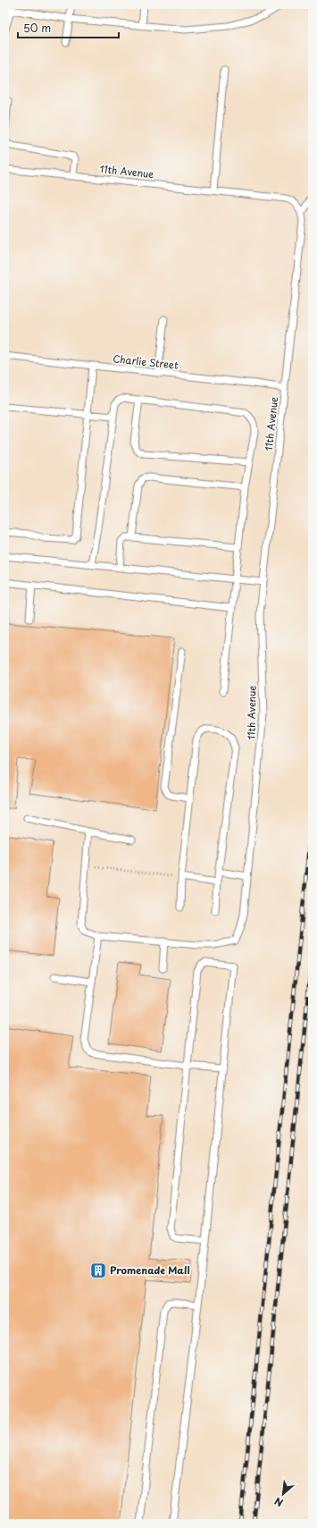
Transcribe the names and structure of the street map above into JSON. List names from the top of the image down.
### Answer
{
  "streets": {
    "lane": ["11th Avenue", "Charlie Street"]
  },
  "crossings": [
    ["11th Avenue", "Charlie Street"]
  ],
  "places": {
    "building": ["Promenade Mall"]
  },
  "scale_bar": "50 m",
  "north": "bottom left"
}
